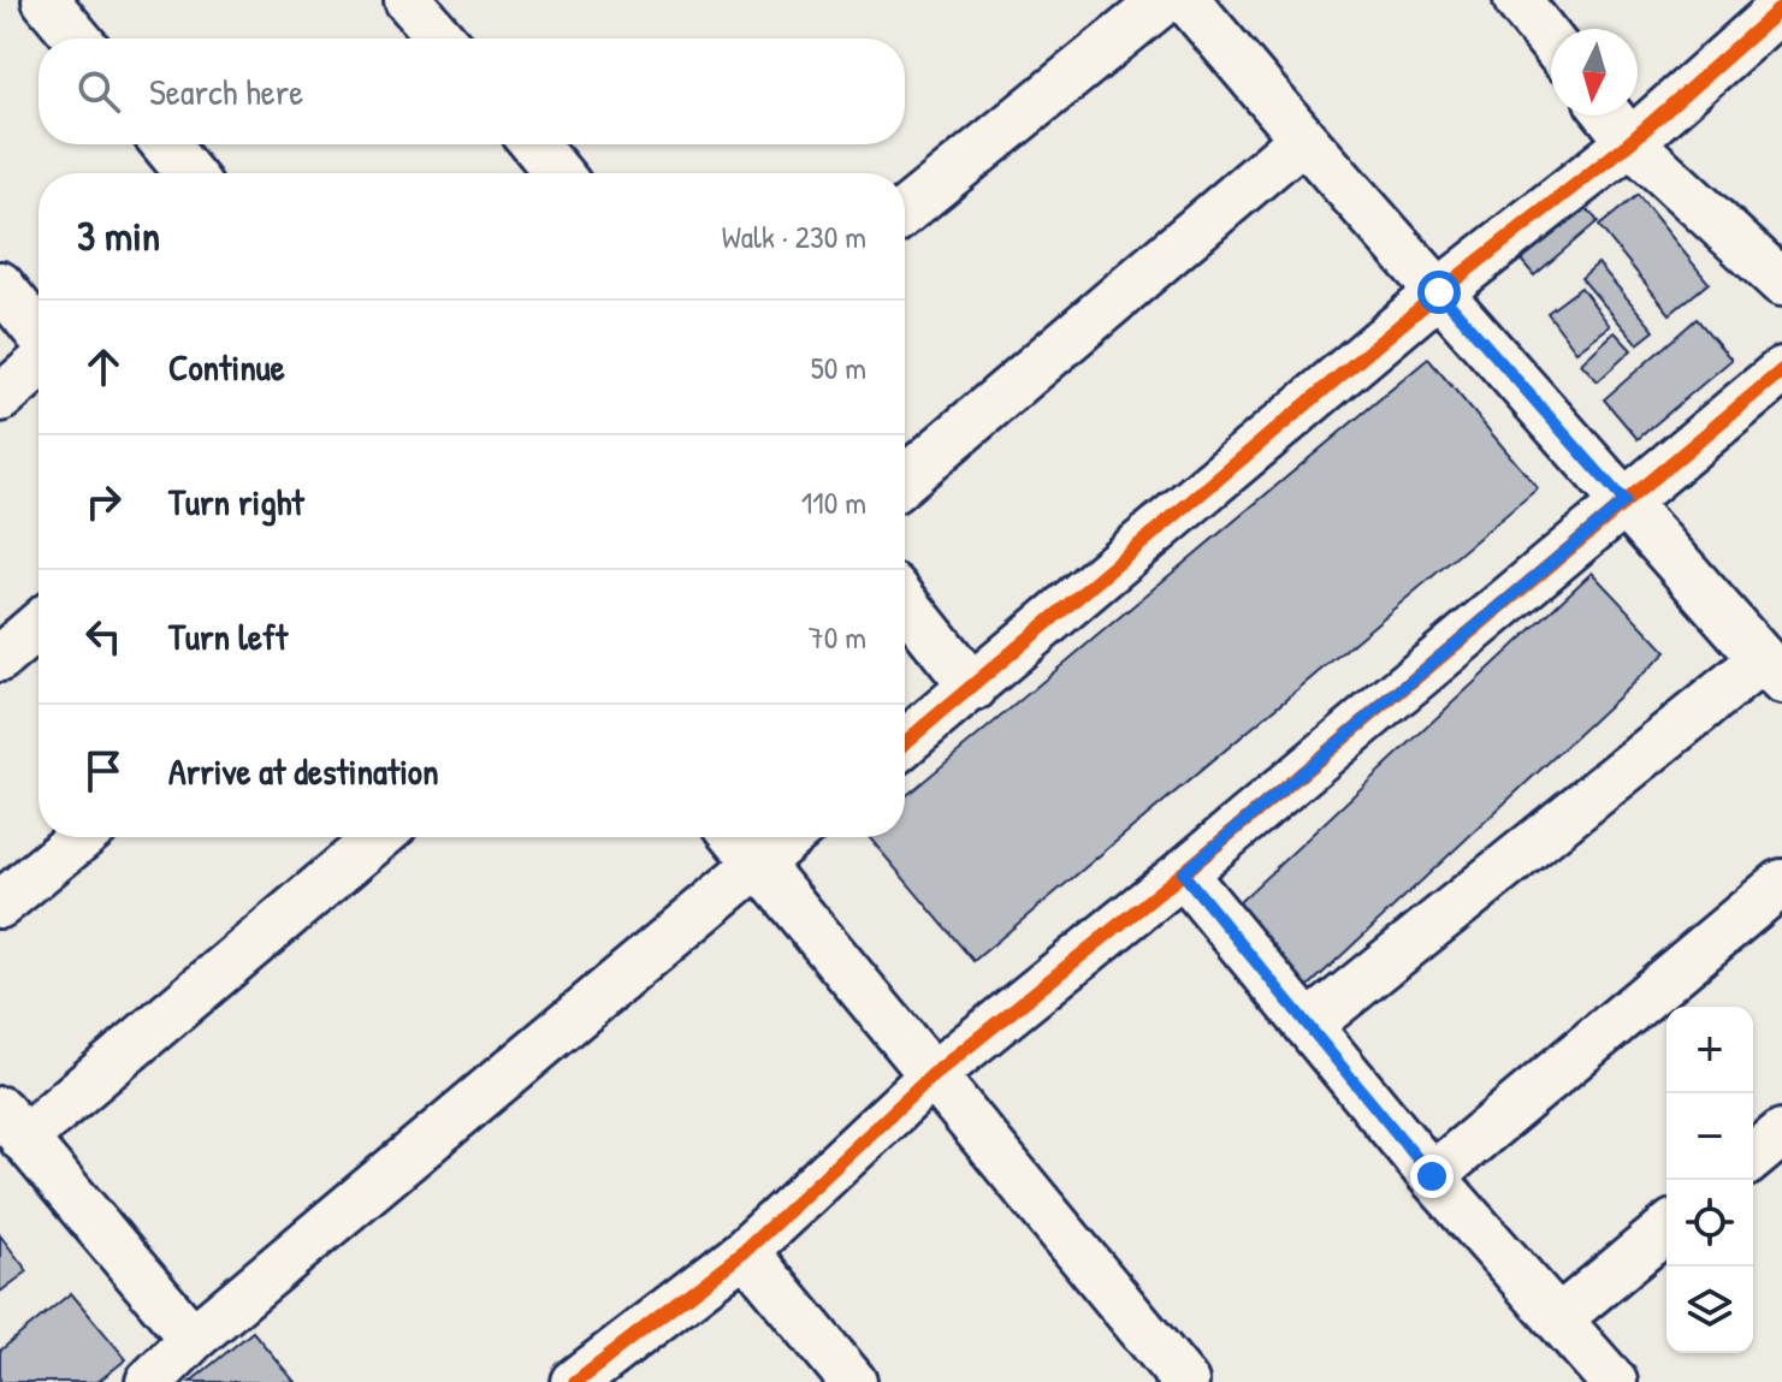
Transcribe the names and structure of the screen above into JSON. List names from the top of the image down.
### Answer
{
  "north": "bottom",
  "page": {
    "search": "Search here",
    "heading": ["3 min", "Walk · 230 m"],
    "list": [
      ["Continue", "50 m"],
      ["Turn right", "110 m"],
      ["Turn left", "70 m"],
      "Arrive at destination"
    ],
    "map_buttons": ["+", "−"]
  }
}
